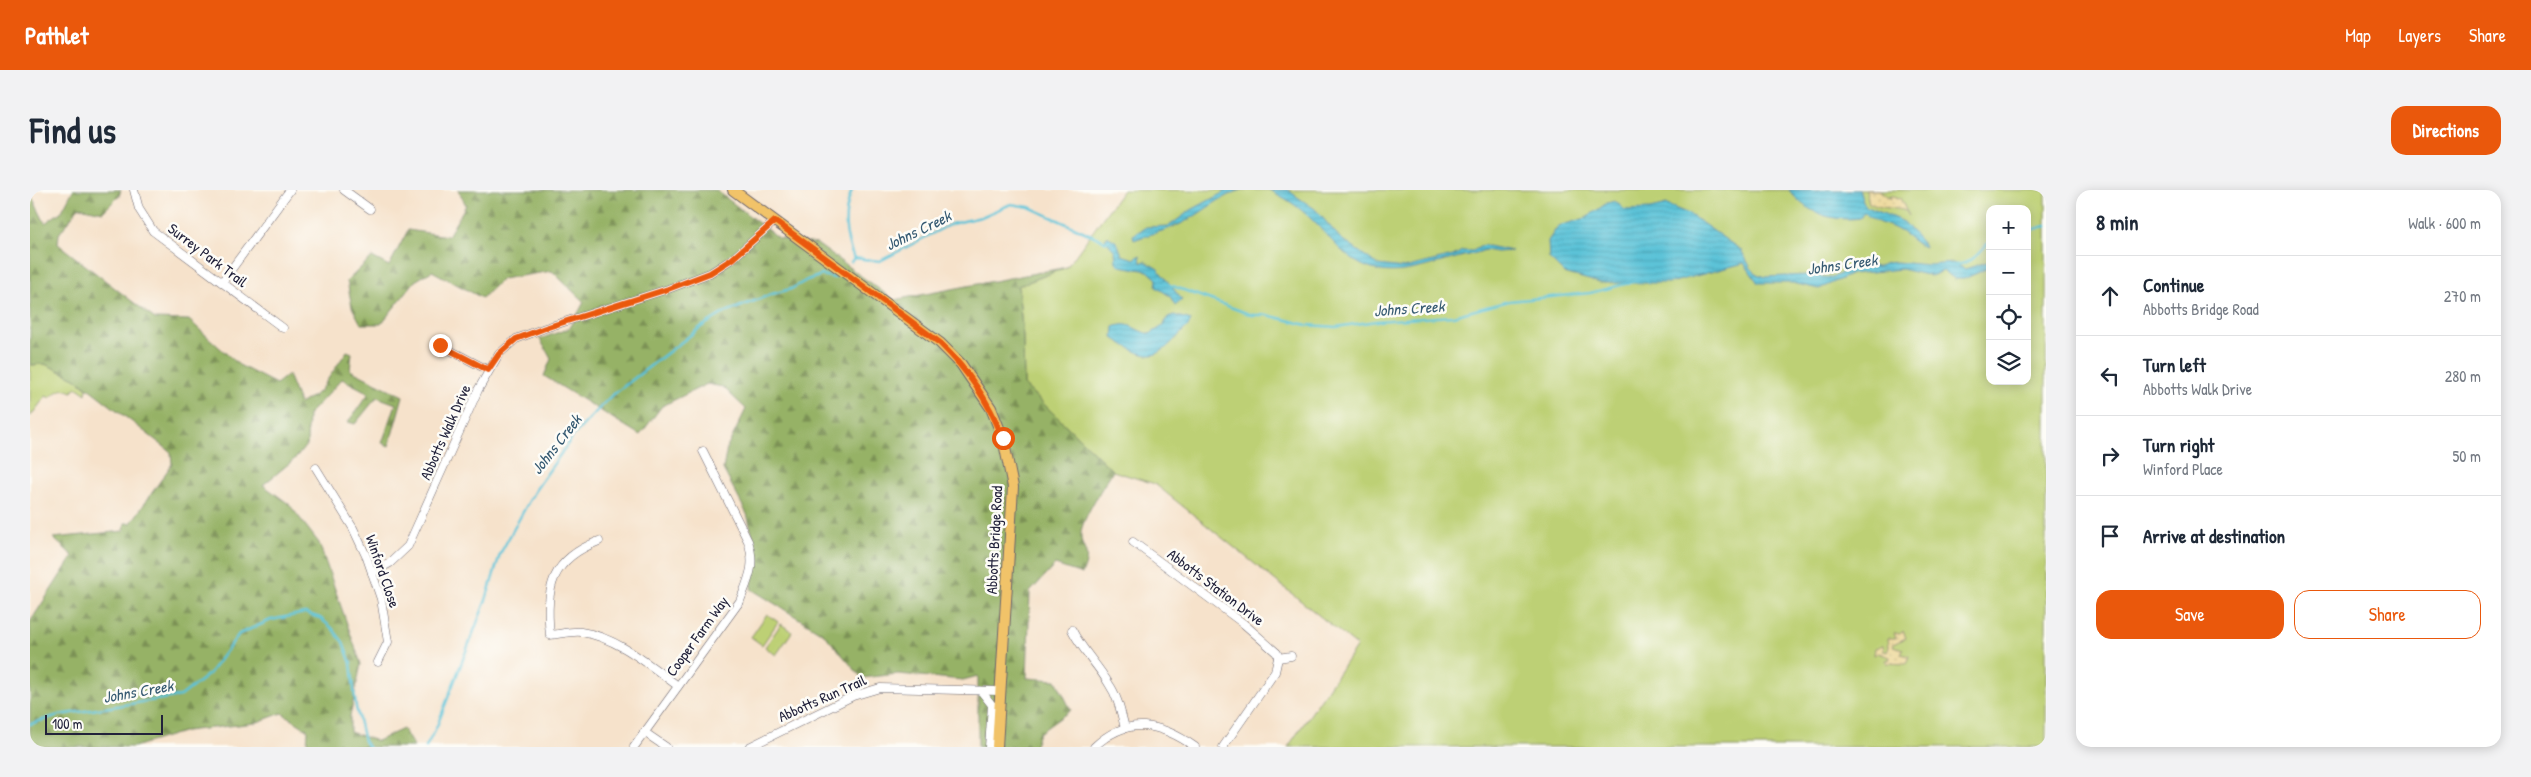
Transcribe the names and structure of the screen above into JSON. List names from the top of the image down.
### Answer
{
  "streets": {
    "main road": ["Abbotts Bridge Road"],
    "street": [
      "Surrey Park Trail",
      "Abbotts Walk Drive",
      "Winford Close",
      "Abbotts Station Drive",
      "Cooper Farm Way",
      "Abbotts Run Trail"
    ]
  },
  "crossings": [
    ["Abbotts Walk Drive", "Abbotts Bridge Road"],
    ["Abbotts Walk Drive", "Winford Close"],
    ["Abbotts Bridge Road", "Abbotts Run Trail"]
  ],
  "water": ["Johns Creek"],
  "scale_bar": "100 m",
  "page": {
    "header": "Pathlet",
    "nav": ["Map", "Layers", "Share"],
    "buttons": [
      "Directions",
      ["Save", "Share"]
    ],
    "title": "Find us",
    "heading": ["8 min", "Walk · 600 m"],
    "map_buttons": ["+", "−"],
    "list": [
      ["Continue", "Abbotts Bridge Road", "270 m"],
      ["Turn left", "Abbotts Walk Drive", "280 m"],
      ["Turn right", "Winford Place", "50 m"],
      "Arrive at destination"
    ],
    "scale": "100 m"
  }
}
